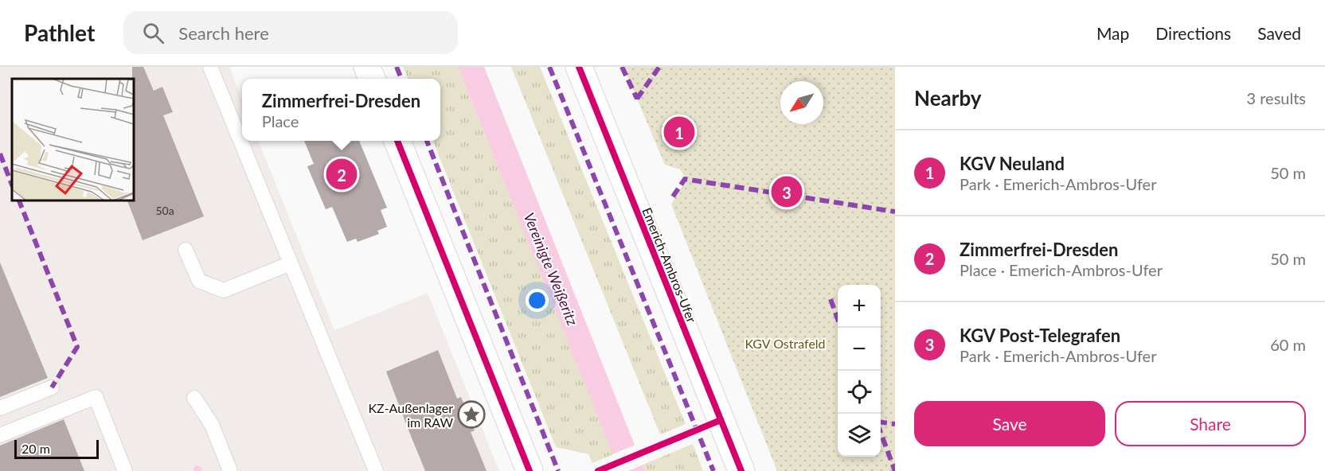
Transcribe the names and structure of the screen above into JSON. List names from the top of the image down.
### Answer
{
  "streets": {
    "main road": ["Emerich-Ambros-Ufer"]
  },
  "water": ["Vereinigte Weißeritz"],
  "parks": ["KGV Ostrafeld"],
  "places": {
    "place": ["KZ-Außenlager im RAW"]
  },
  "house_numbers": ["50a"],
  "scale_bar": "20 m",
  "north": "bottom left",
  "page": {
    "header": "Pathlet",
    "search": "Search here",
    "nav": ["Map", "Directions", "Saved"],
    "heading": ["Nearby", "3 results"],
    "popup": ["Zimmerfrei-Dresden", "Place"],
    "pins": ["1", "2", "3"],
    "list": [
      {
        "mark": "1",
        "name": "KGV Neuland",
        "note": "Park · Emerich-Ambros-Ufer",
        "value": "50 m"
      },
      {
        "mark": "2",
        "name": "Zimmerfrei-Dresden",
        "note": "Place · Emerich-Ambros-Ufer",
        "value": "50 m"
      },
      {
        "mark": "3",
        "name": "KGV Post-Telegrafen",
        "note": "Park · Emerich-Ambros-Ufer",
        "value": "60 m"
      }
    ],
    "map_buttons": ["+", "−"],
    "buttons": ["Save", "Share"],
    "scale": "20 m"
  }
}
